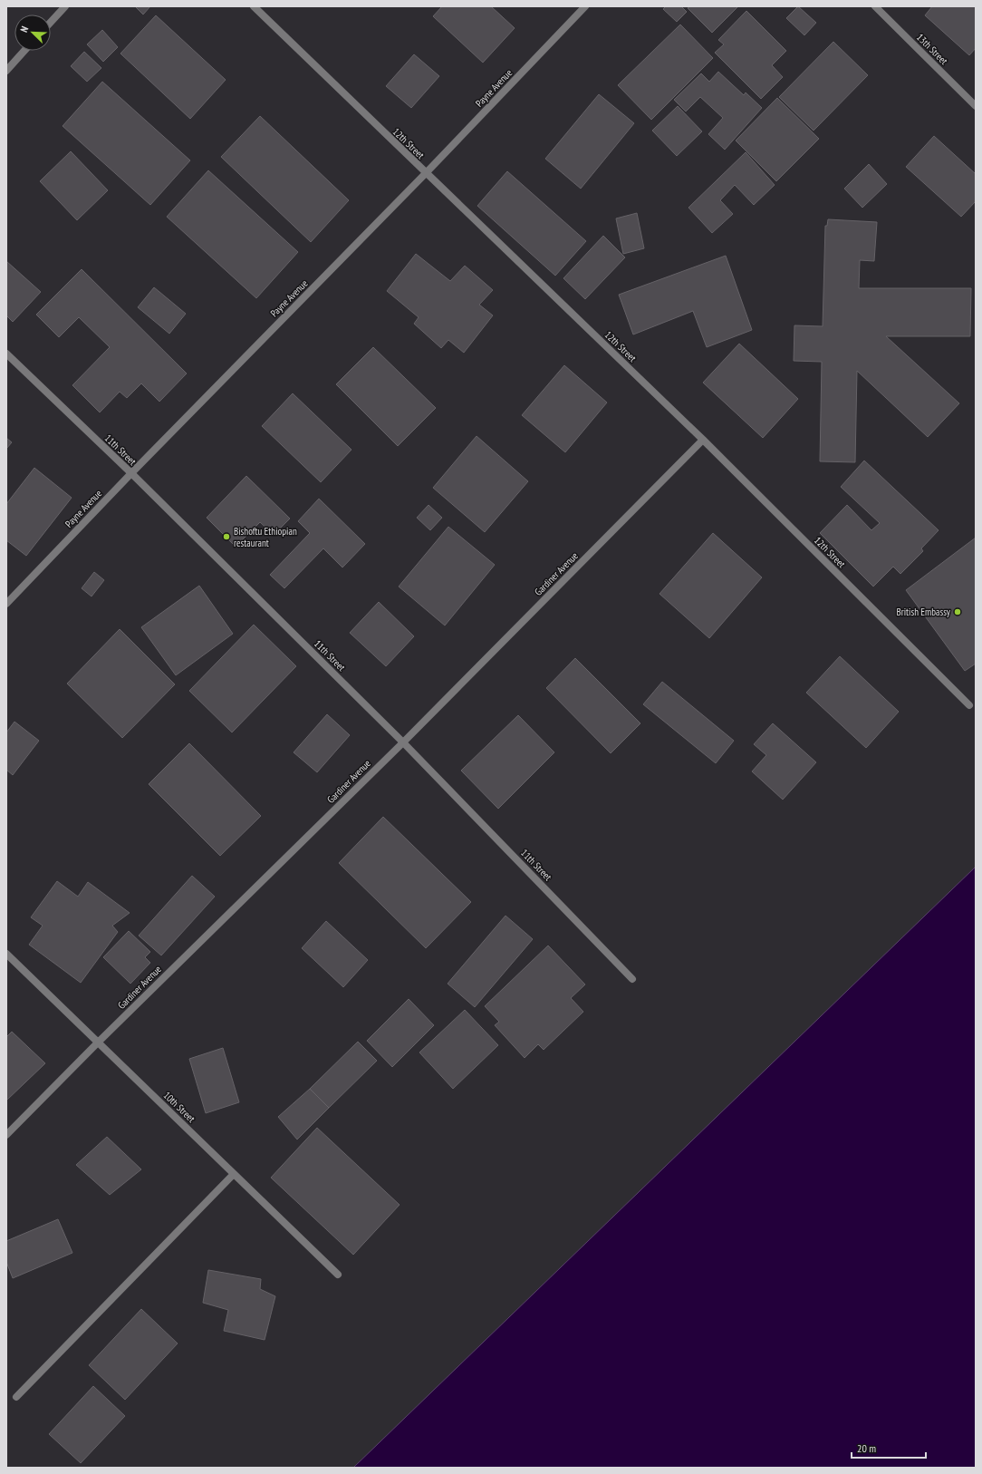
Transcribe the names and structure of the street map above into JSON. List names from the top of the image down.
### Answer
{
  "streets": {
    "street": [
      "13th Street",
      "Payne Avenue",
      "12th Street",
      "11th Street",
      "Gardiner Avenue",
      "10th Street"
    ]
  },
  "crossings": [
    ["Payne Avenue", "12th Street"],
    ["Payne Avenue", "11th Street"],
    ["12th Street", "Gardiner Avenue"],
    ["11th Street", "Gardiner Avenue"],
    ["Gardiner Avenue", "10th Street"]
  ],
  "places": ["Bishoftu Ethiopian restaurant", "British Embassy"],
  "scale_bar": "20 m",
  "north": "top left"
}
